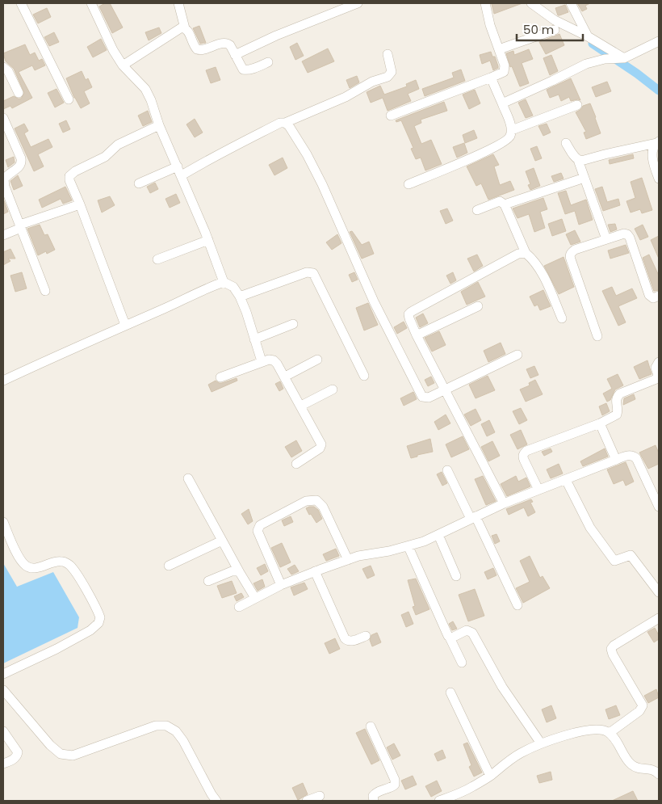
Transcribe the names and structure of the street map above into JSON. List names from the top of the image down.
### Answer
{
  "scale_bar": "50 m"
}
